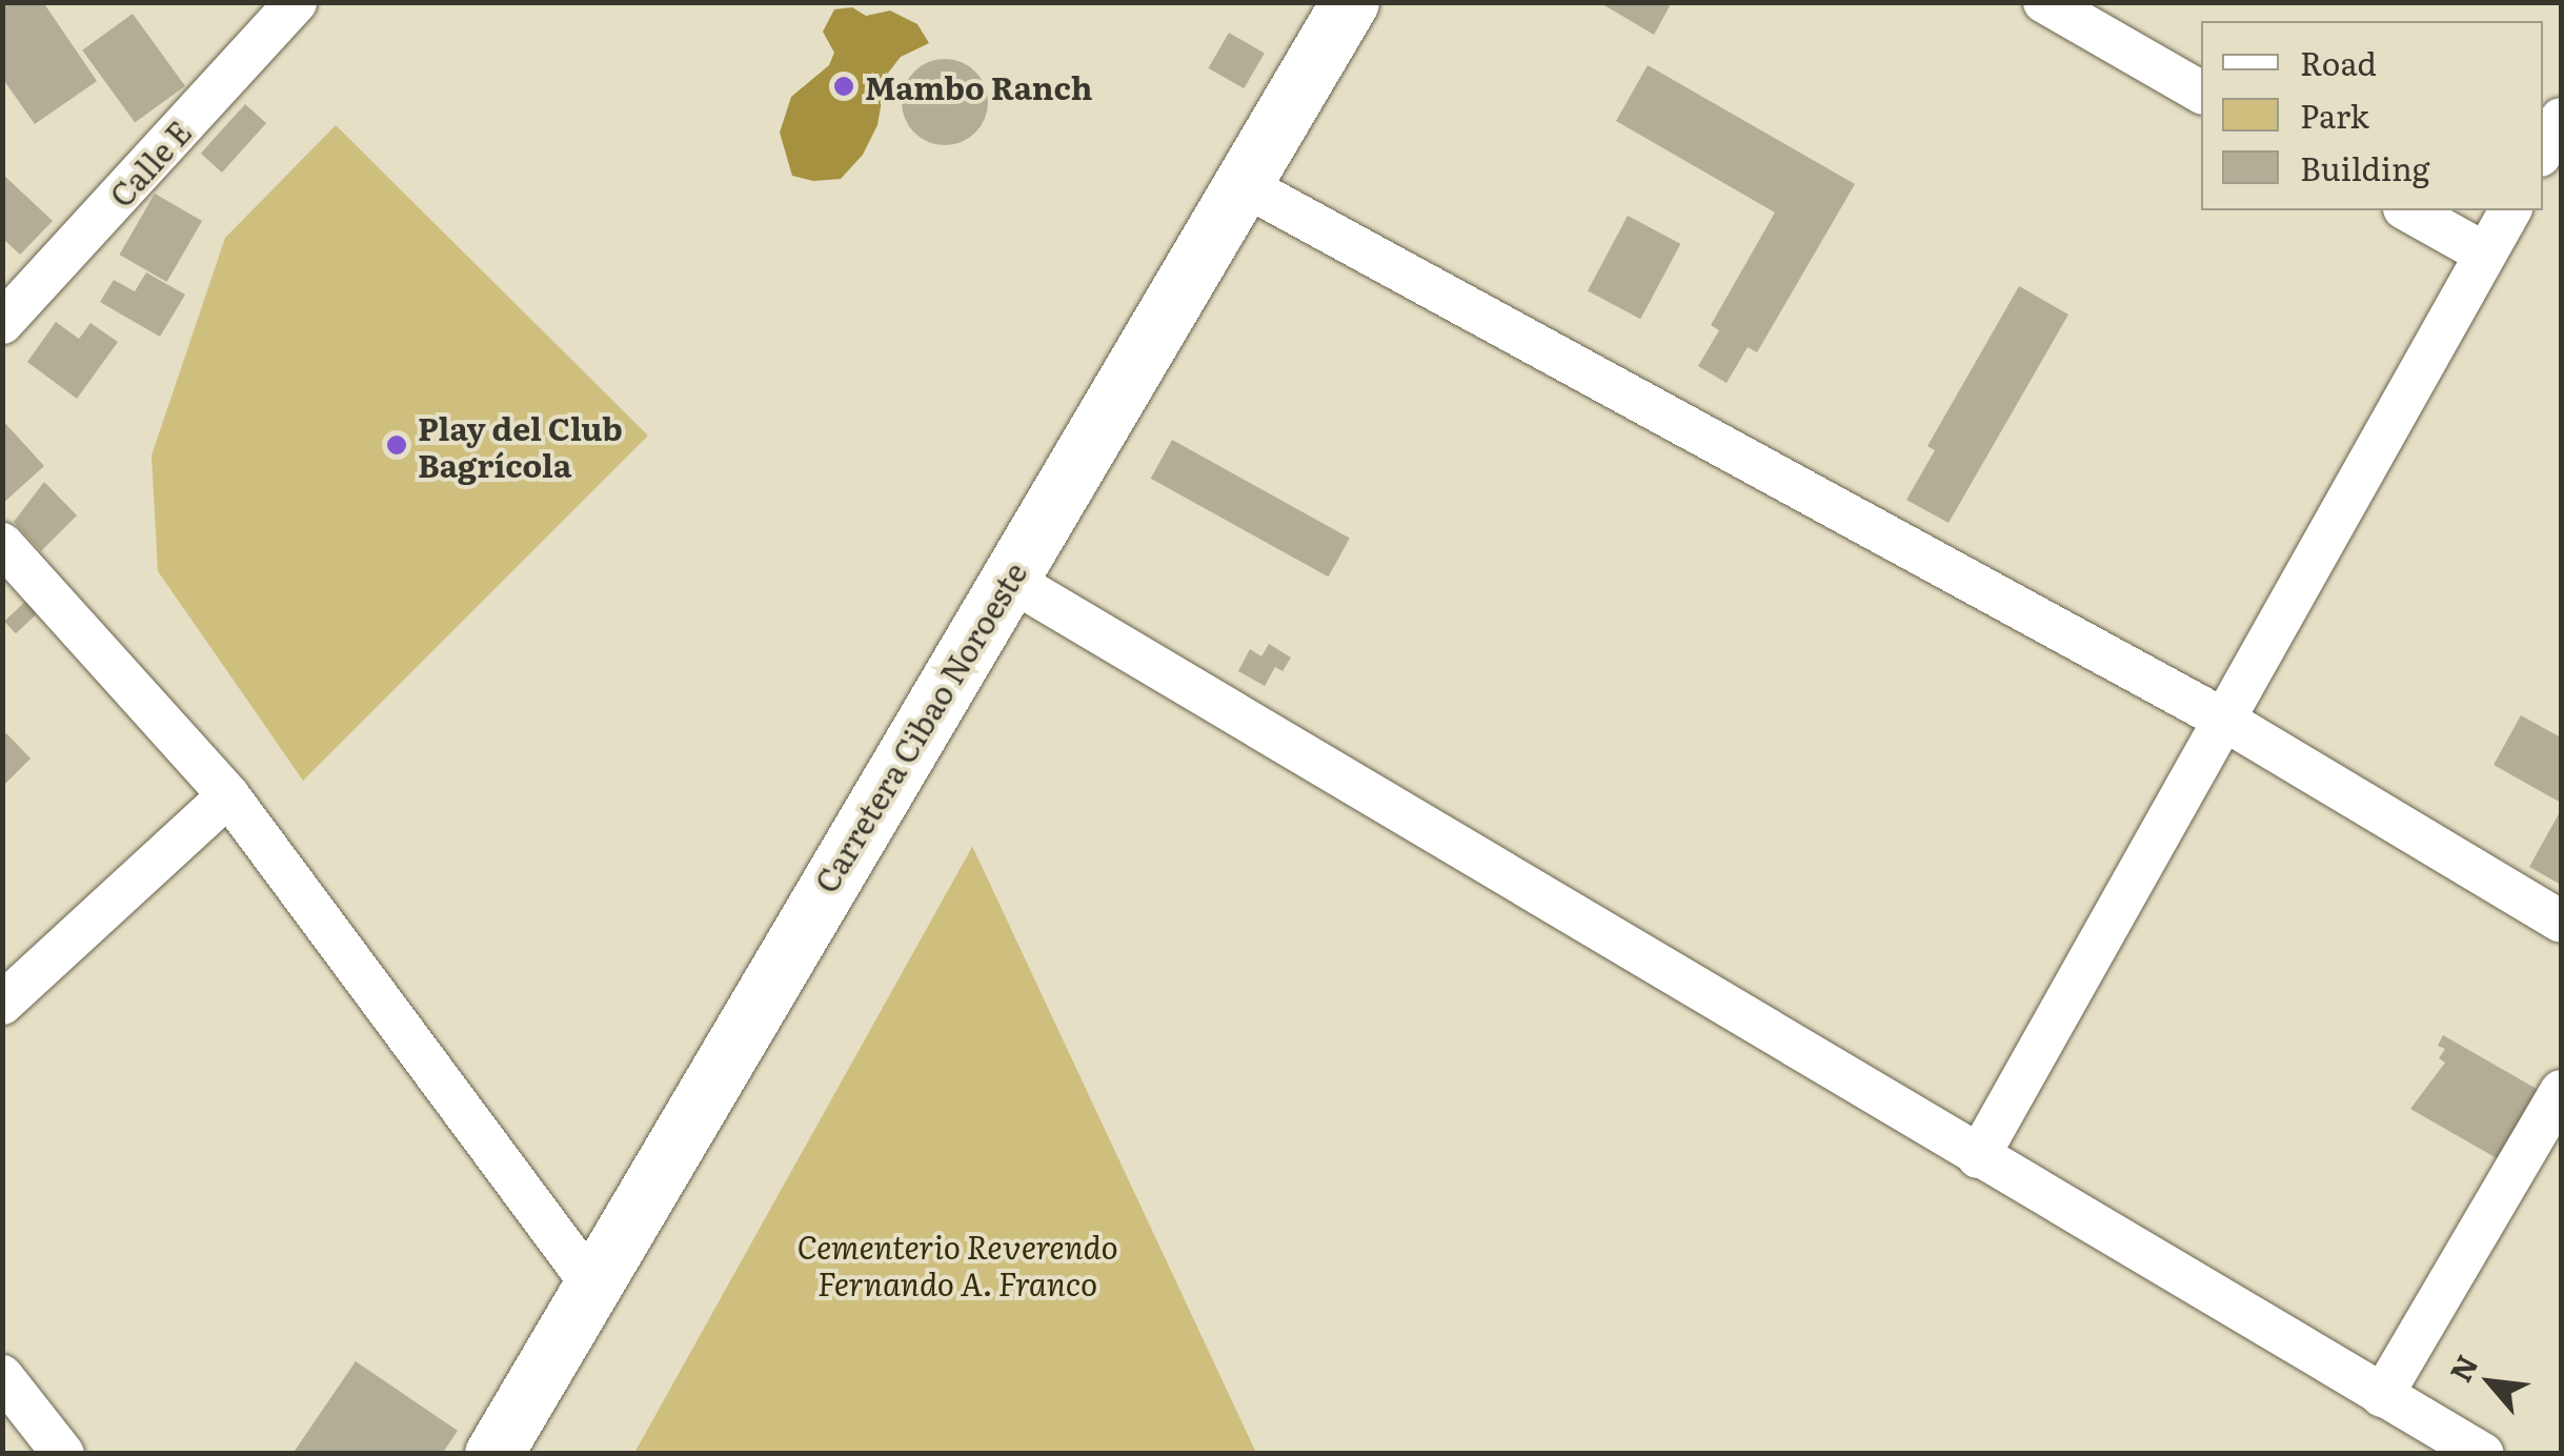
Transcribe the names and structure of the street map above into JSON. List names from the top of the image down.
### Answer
{
  "streets": {
    "main road": ["Carretera Cibao Noroeste"],
    "street": ["Calle E"]
  },
  "parks": ["Cementerio Reverendo Fernando A. Franco"],
  "places": ["Mambo Ranch", "Play del Club Bagrícola"],
  "legend": ["Road", "Park", "Building"],
  "north": "top left"
}
